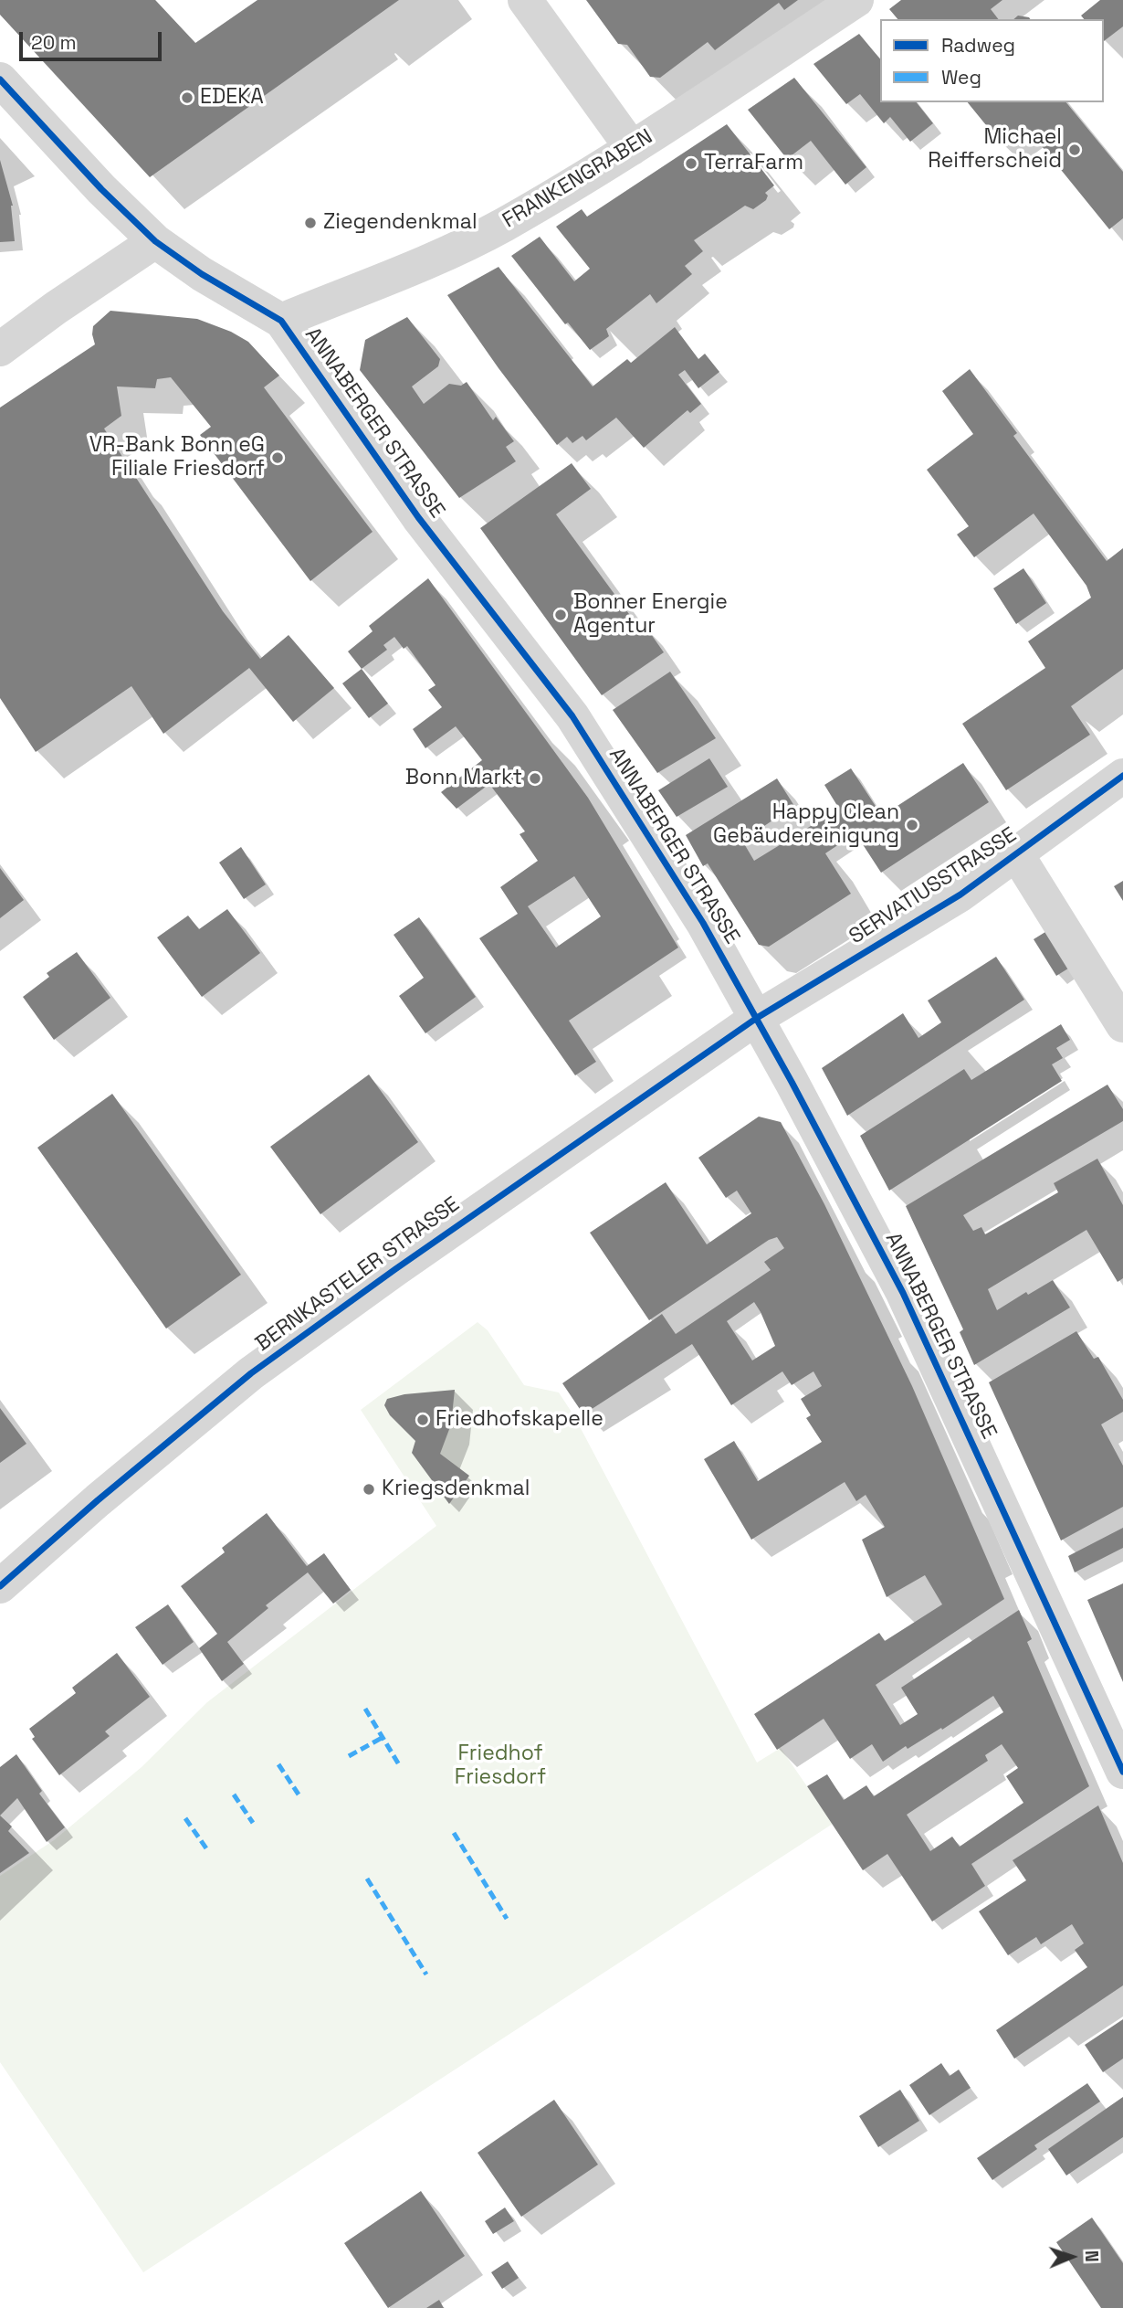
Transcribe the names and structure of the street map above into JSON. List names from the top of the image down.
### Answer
{
  "streets": {
    "street": [
      "FRANKENGRABEN",
      "ANNABERGER STRASSE",
      "SERVATIUSSTRASSE",
      "BERNKASTELER STRASSE"
    ]
  },
  "crossings": [
    ["FRANKENGRABEN", "ANNABERGER STRASSE"],
    ["ANNABERGER STRASSE", "SERVATIUSSTRASSE"],
    ["ANNABERGER STRASSE", "BERNKASTELER STRASSE"],
    ["SERVATIUSSTRASSE", "BERNKASTELER STRASSE"]
  ],
  "parks": ["Friedhof Friesdorf"],
  "places": [
    "EDEKA",
    "Michael Reifferscheid",
    "TerraFarm",
    "Ziegendenkmal",
    "VR-Bank Bonn eG Filiale Friesdorf",
    "Bonner Energie Agentur",
    "Bonn Markt",
    "Happy Clean Gebäudereinigung",
    "Friedhofskapelle",
    "Kriegsdenkmal"
  ],
  "legend": ["Radweg", "Weg"],
  "scale_bar": "20 m",
  "north": "right"
}
